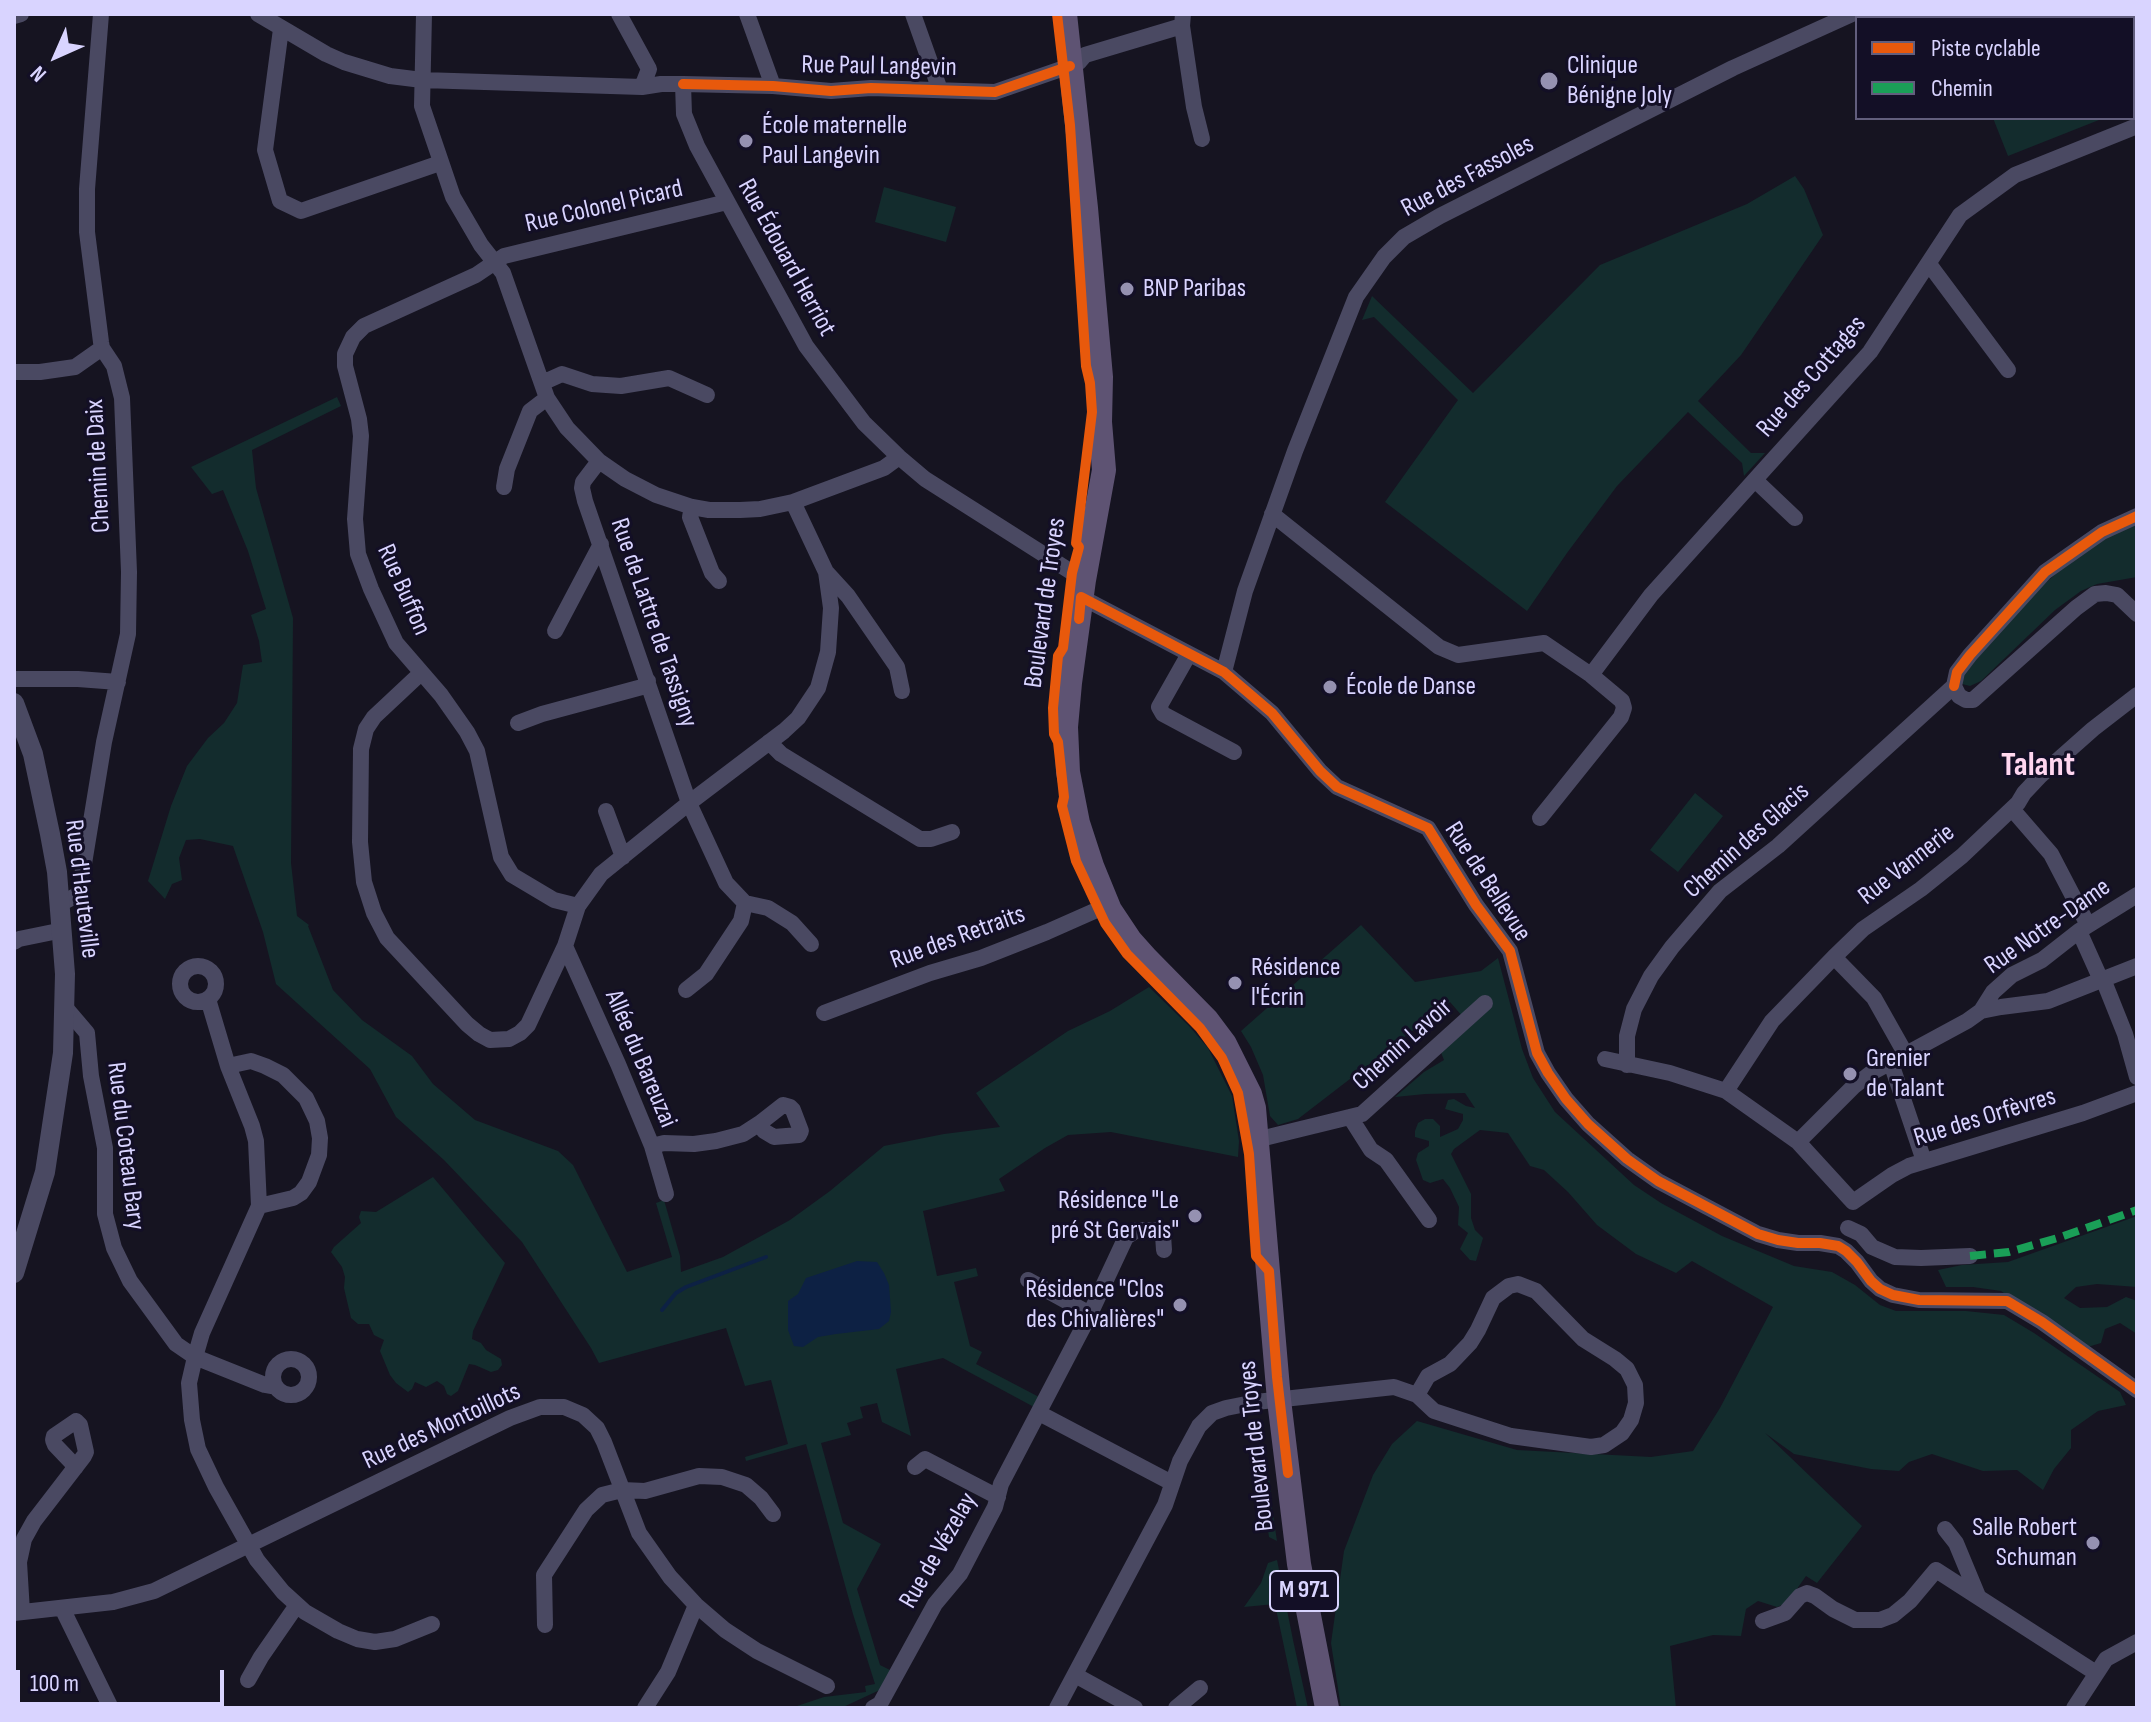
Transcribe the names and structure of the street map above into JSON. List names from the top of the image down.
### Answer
{
  "streets": {
    "main road": ["Boulevard de Troyes", "M 971"],
    "street": [
      "Rue Paul Langevin",
      "Rue des Fassoles",
      "Rue Colonel Picard",
      "Rue Édouard Herriot",
      "Rue des Cottages",
      "Chemin de Daix",
      "Rue Buffon",
      "Rue de Lattre de Tassigny",
      "Chemin des Glacis",
      "Rue Vannerie",
      "Rue de Bellevue",
      "Rue d'Hauteville",
      "Rue Notre-Dame",
      "Rue des Retraits",
      "Chemin Lavoir",
      "Allée du Bareuzai",
      "Rue des Orfèvres",
      "Rue du Coteau Bary",
      "Rue des Montoillots",
      "Rue de Vézelay"
    ]
  },
  "crossings": [
    ["Rue Paul Langevin", "Rue Édouard Herriot"],
    ["Rue Paul Langevin", "Boulevard de Troyes"],
    ["Rue des Fassoles", "Rue de Bellevue"],
    ["Rue Colonel Picard", "Rue Édouard Herriot"],
    ["Rue Colonel Picard", "Rue Buffon"],
    ["Rue Édouard Herriot", "Boulevard de Troyes"],
    ["Rue Édouard Herriot", "Rue de Bellevue"],
    ["Chemin de Daix", "Rue d'Hauteville"],
    ["Boulevard de Troyes", "Rue de Bellevue"],
    ["Boulevard de Troyes", "Rue des Retraits"],
    ["Boulevard de Troyes", "Chemin Lavoir"],
    ["Rue d'Hauteville", "Rue du Coteau Bary"]
  ],
  "districts": ["Talant"],
  "places": [
    "Clinique Bénigne Joly",
    "École maternelle Paul Langevin",
    "BNP Paribas",
    "École de Danse",
    "Résidence l'Écrin",
    "Grenier de Talant",
    "Résidence \"Le pré St Gervais\"",
    "Résidence \"Clos des Chivalières\"",
    "Salle Robert Schuman"
  ],
  "legend": ["Piste cyclable", "Chemin"],
  "scale_bar": "100 m",
  "north": "bottom left"
}
